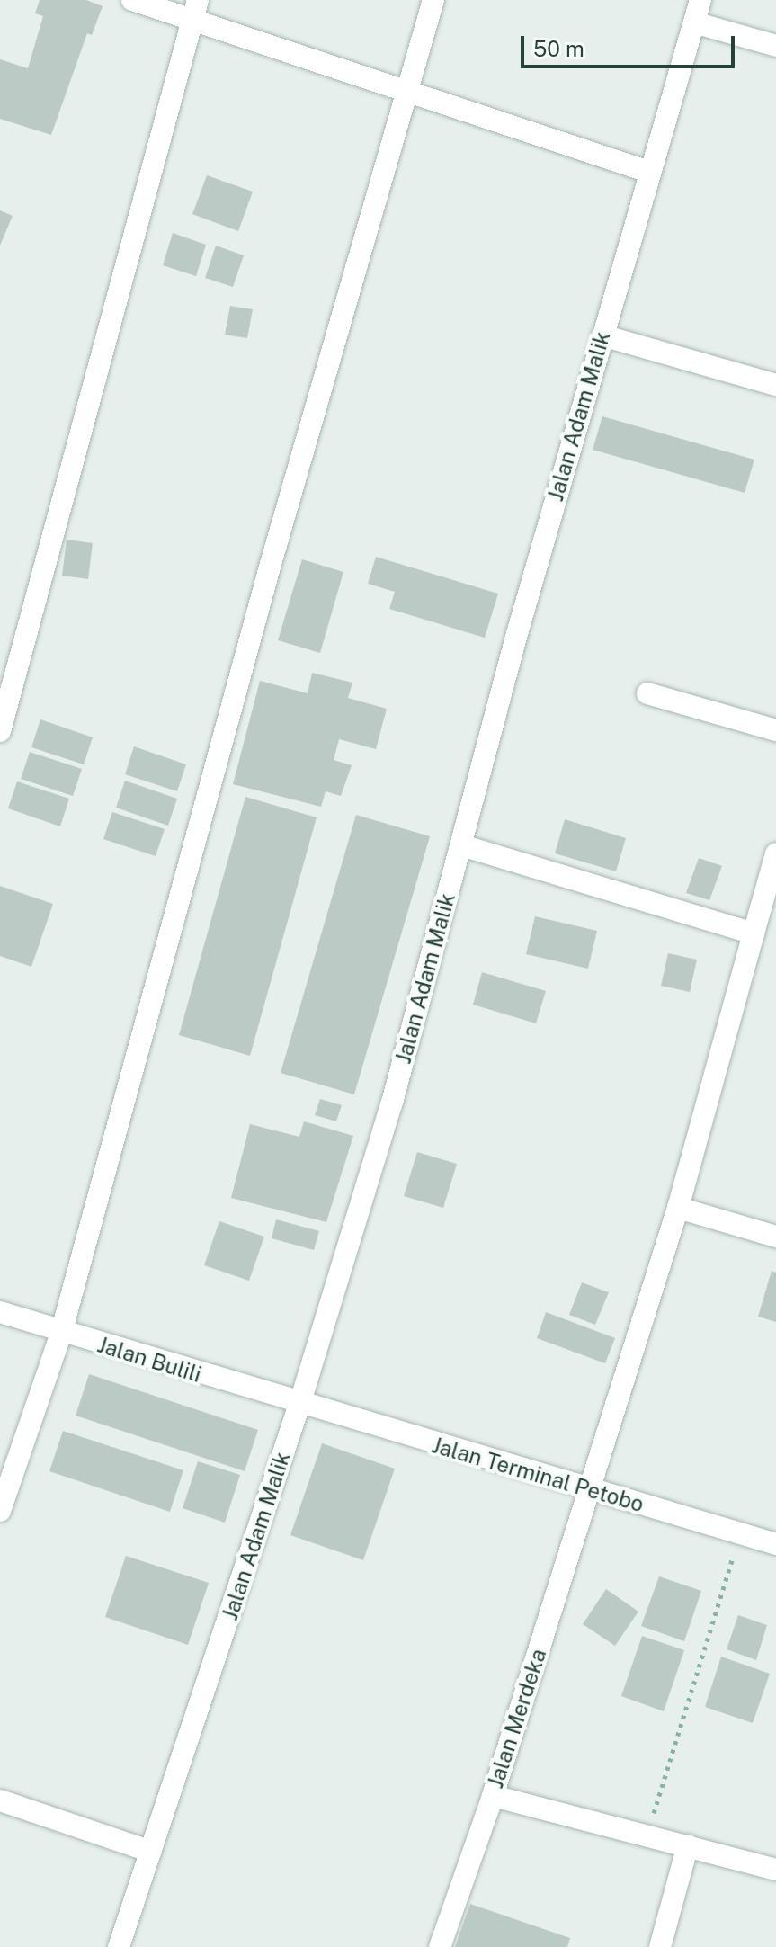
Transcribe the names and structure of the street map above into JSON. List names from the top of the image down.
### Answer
{
  "streets": {
    "street": [
      "Jalan Adam Malik",
      "Jalan Bulili",
      "Jalan Terminal Petobo",
      "Jalan Merdeka"
    ]
  },
  "crossings": [
    ["Jalan Adam Malik", "Jalan Bulili"],
    ["Jalan Adam Malik", "Jalan Terminal Petobo"],
    ["Jalan Bulili", "Jalan Terminal Petobo"],
    ["Jalan Terminal Petobo", "Jalan Merdeka"]
  ],
  "scale_bar": "50 m"
}
